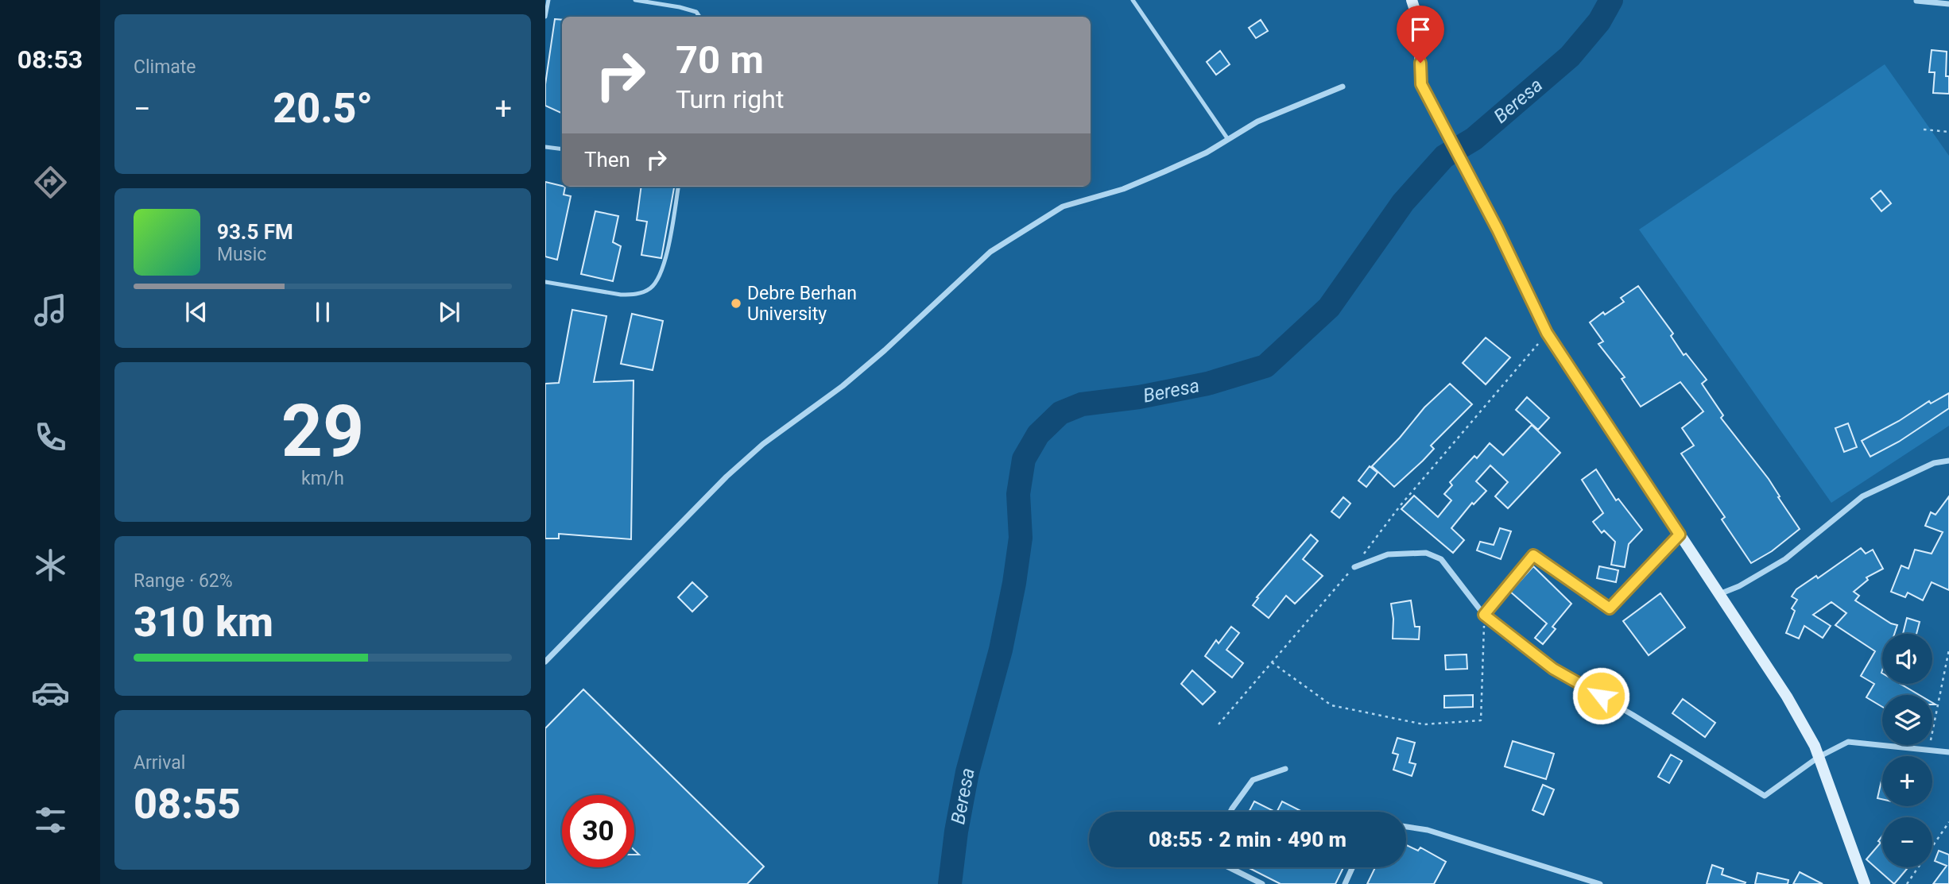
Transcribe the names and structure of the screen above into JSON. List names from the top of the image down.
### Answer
{
  "water": ["Beresa"],
  "places": ["Debre Berhan University"],
  "page": {
    "tabs": "08:53",
    "tile": [
      "Climate",
      ["29", "km/h"],
      ["Range · 62%", "310 km"],
      ["Arrival", "08:55"]
    ],
    "turn": ["70 m", "Turn right"],
    "heat": ["−", "20.5°", "+"],
    "then": "Then",
    "song": ["93.5 FM", "Music"],
    "map_buttons": ["+", "−"],
    "limit": "30",
    "trip": "08:55 · 2 min · 490 m"
  }
}
